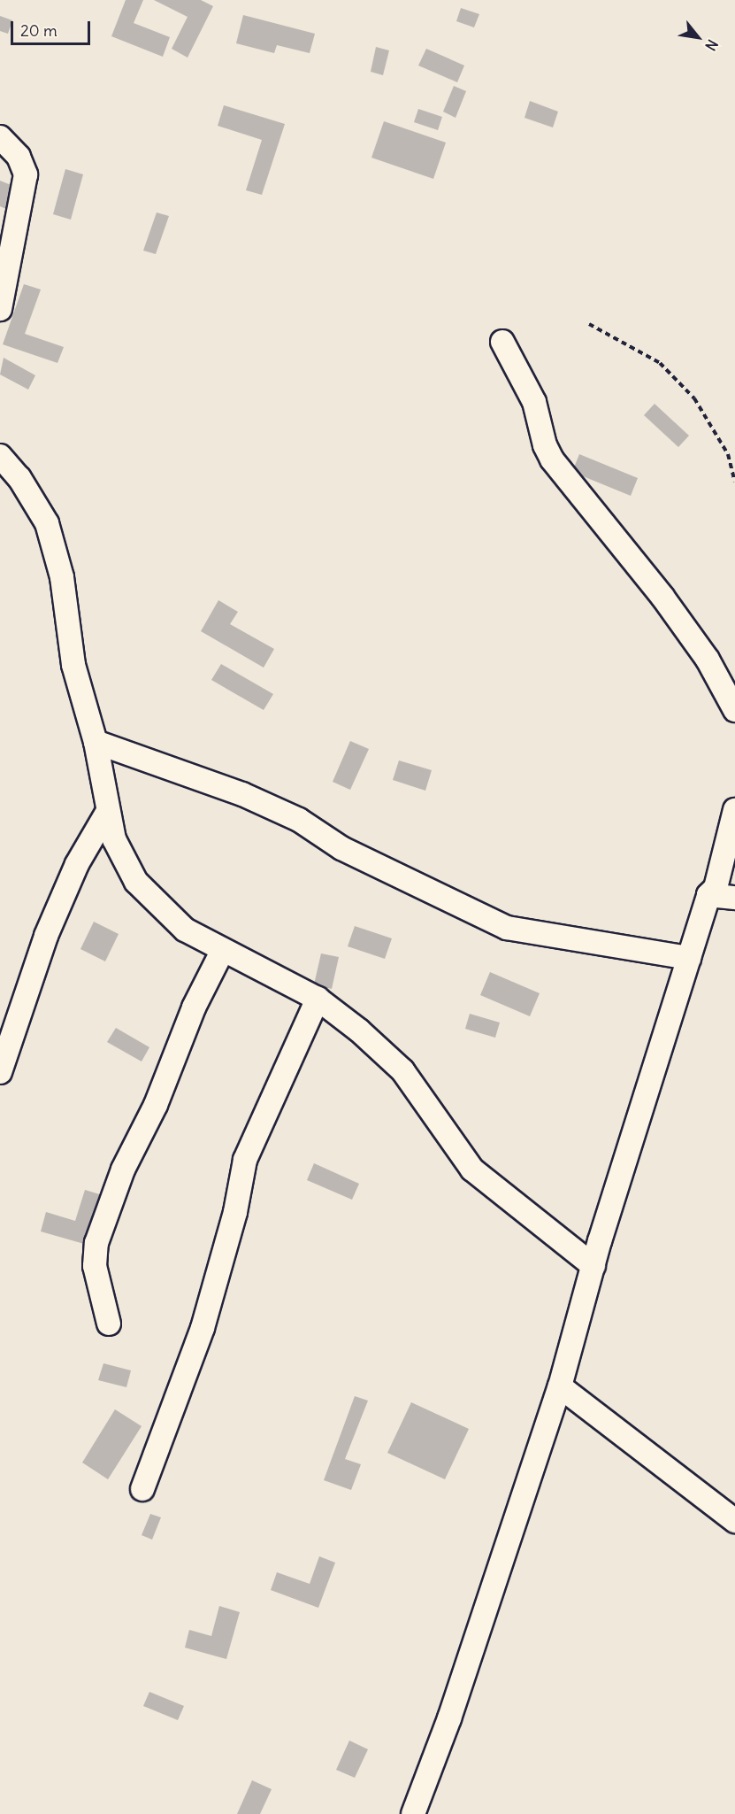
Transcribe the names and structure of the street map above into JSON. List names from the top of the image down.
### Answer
{
  "scale_bar": "20 m",
  "north": "bottom right"
}
